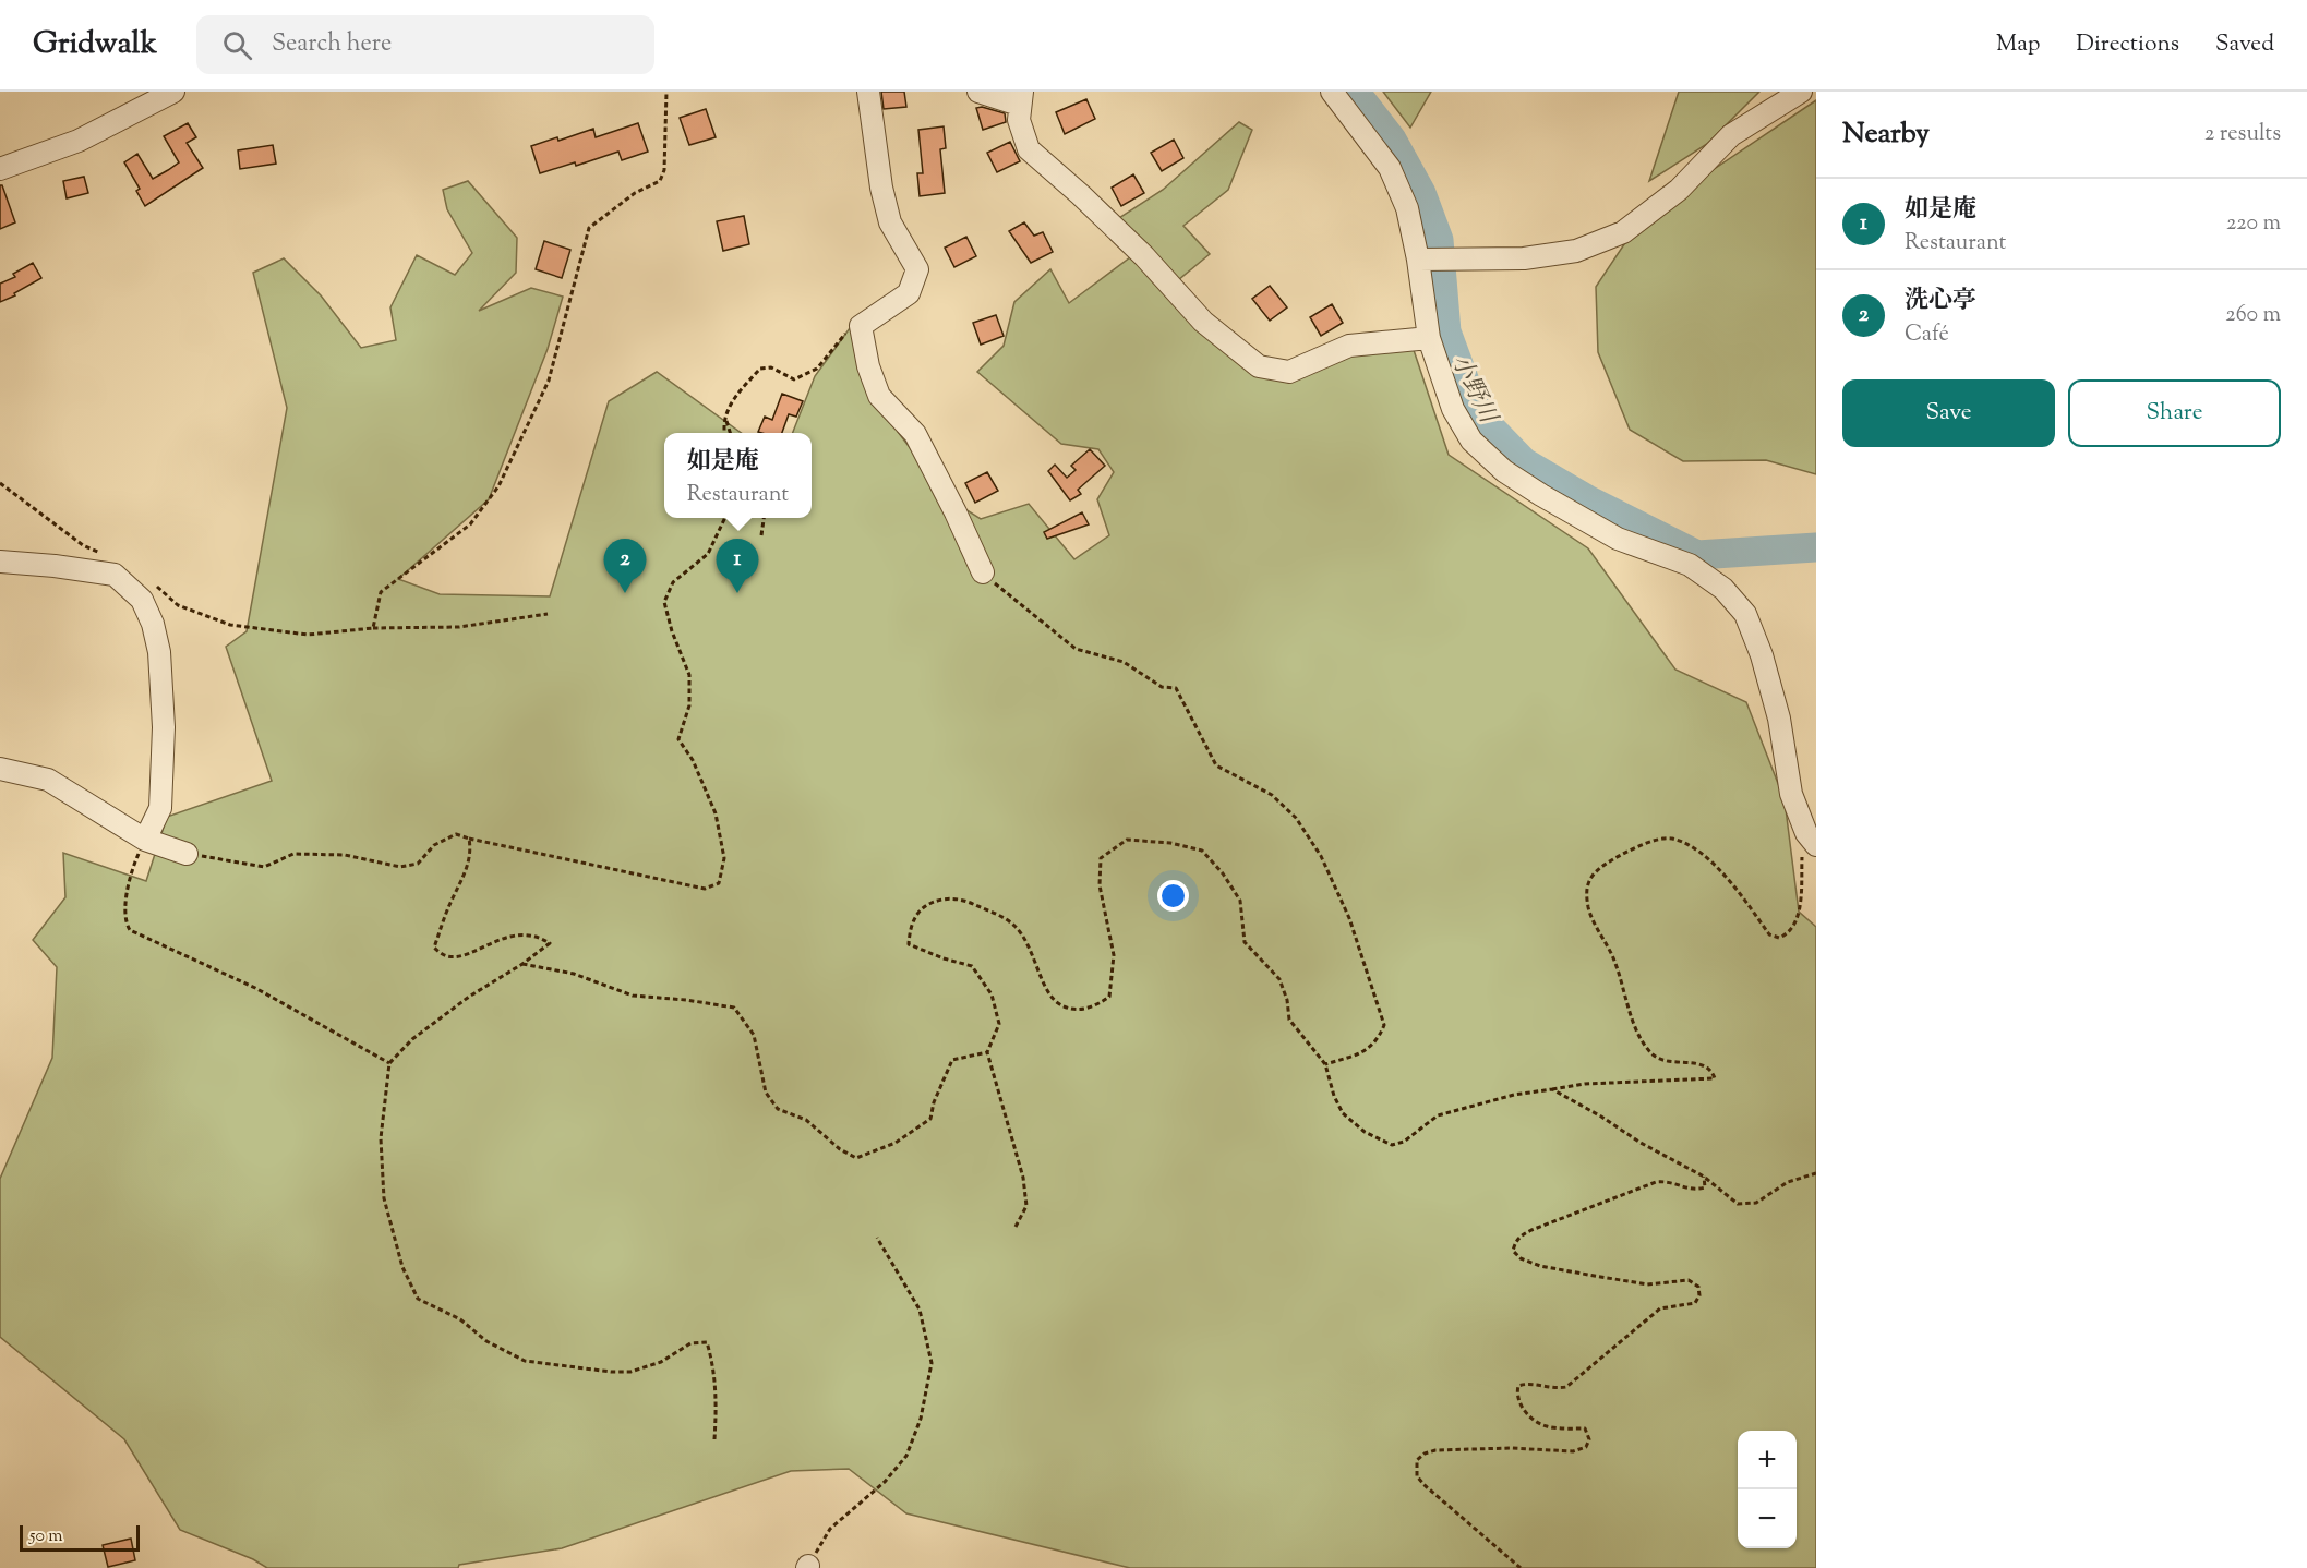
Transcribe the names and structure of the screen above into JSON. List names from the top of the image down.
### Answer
{
  "water": ["小野川"],
  "scale_bar": "50 m",
  "page": {
    "header": "Gridwalk",
    "search": "Search here",
    "nav": ["Map", "Directions", "Saved"],
    "heading": ["Nearby", "2 results"],
    "list": [
      {
        "mark": "1",
        "name": "如是庵",
        "note": "Restaurant",
        "value": "220 m"
      },
      {
        "mark": "2",
        "name": "洗心亭",
        "note": "Café",
        "value": "260 m"
      }
    ],
    "buttons": ["Save", "Share"],
    "popup": ["如是庵", "Restaurant"],
    "pins": ["1", "2"],
    "map_buttons": ["+", "−"],
    "scale": "50 m"
  }
}
